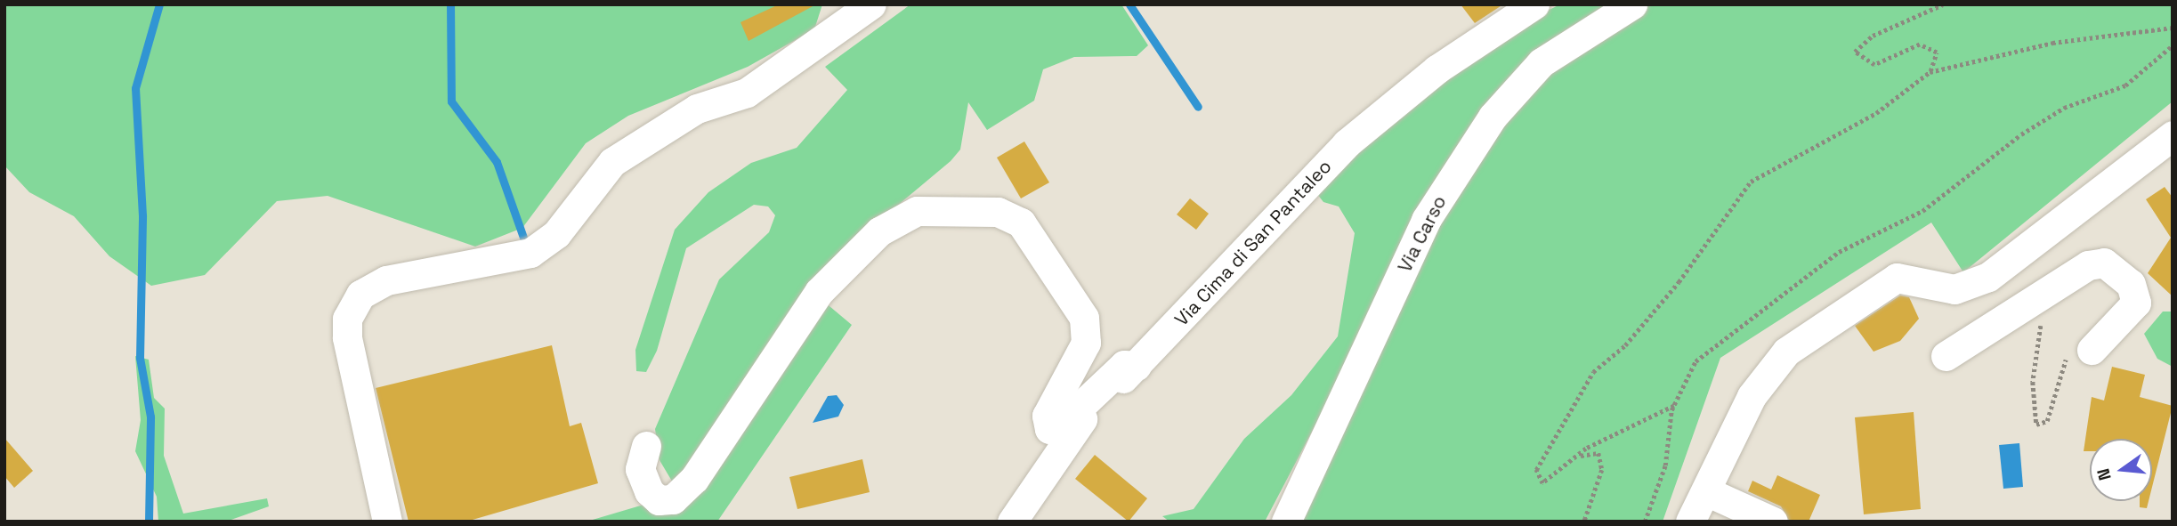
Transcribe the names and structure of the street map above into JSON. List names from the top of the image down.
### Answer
{
  "streets": {
    "street": ["Via Carso", "Via Cima di San Pantaleo"]
  },
  "north": "left"
}
